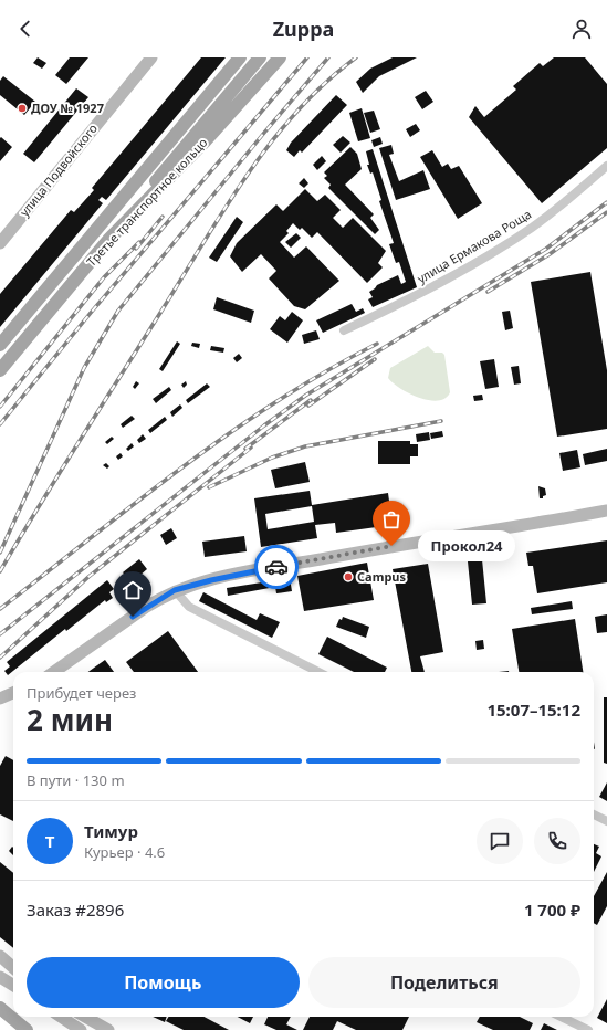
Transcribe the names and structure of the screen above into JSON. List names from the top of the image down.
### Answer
{
  "streets": {
    "main road": ["Третье транспортное кольцо"],
    "street": ["улица Подвойского", "улица Ермакова Роща"]
  },
  "places": ["ДОУ № 1927", "Прокол24", "Campus"],
  "page": {
    "header": "Zuppa",
    "bubble": "Прокол24",
    "heading": ["2 мин", "Прибудет через", "15:07–15:12"],
    "panel": [
      "Тимур",
      "Курьер · 4.6",
      "Заказ #2896",
      "1 700 ₽"
    ],
    "bar": "В пути · 130 m",
    "round": "Т",
    "buttons": ["Помощь", "Поделиться"]
  }
}
